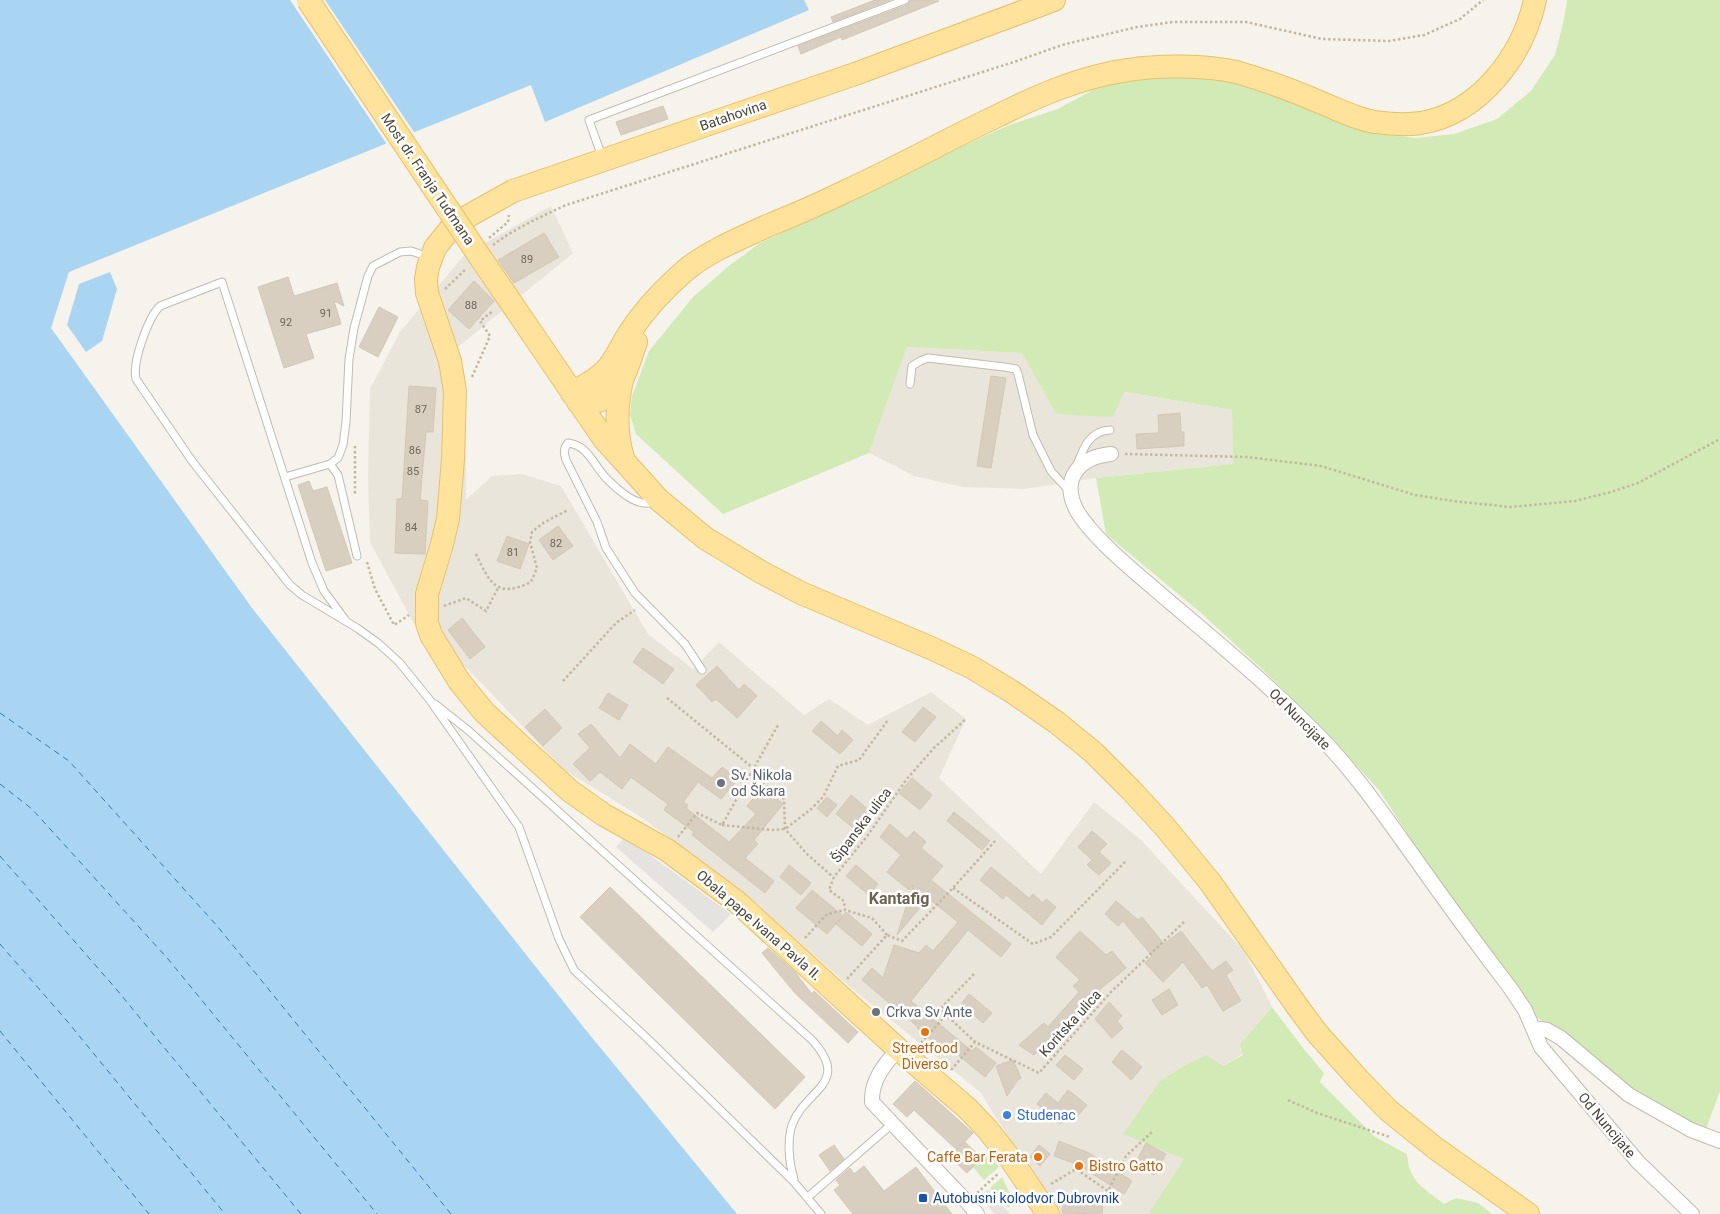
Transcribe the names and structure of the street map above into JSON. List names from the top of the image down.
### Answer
{
  "streets": {
    "main road": ["Batahovina", "Most dr. Franja Tuđmana", "Obala pape Ivana Pavla II."],
    "street": ["Od Nuncijate"],
    "path": ["Šipanska ulica", "Koritska ulica"]
  },
  "crossings": [
    ["Batahovina", "Obala pape Ivana Pavla II."]
  ],
  "districts": ["Kantafig"],
  "places": {
    "other": [
      "Sv. Nikola od Škara",
      "Crkva Sv Ante",
      "Streetfood Diverso",
      "Studenac",
      "Caffe Bar Ferata",
      "Bistro Gatto"
    ],
    "transit": ["Autobusni kolodvor Dubrovnik"]
  },
  "house_numbers": [
    "89",
    "88",
    "91",
    "92",
    "87",
    "86",
    "85",
    "84",
    "82",
    "81"
  ]
}
